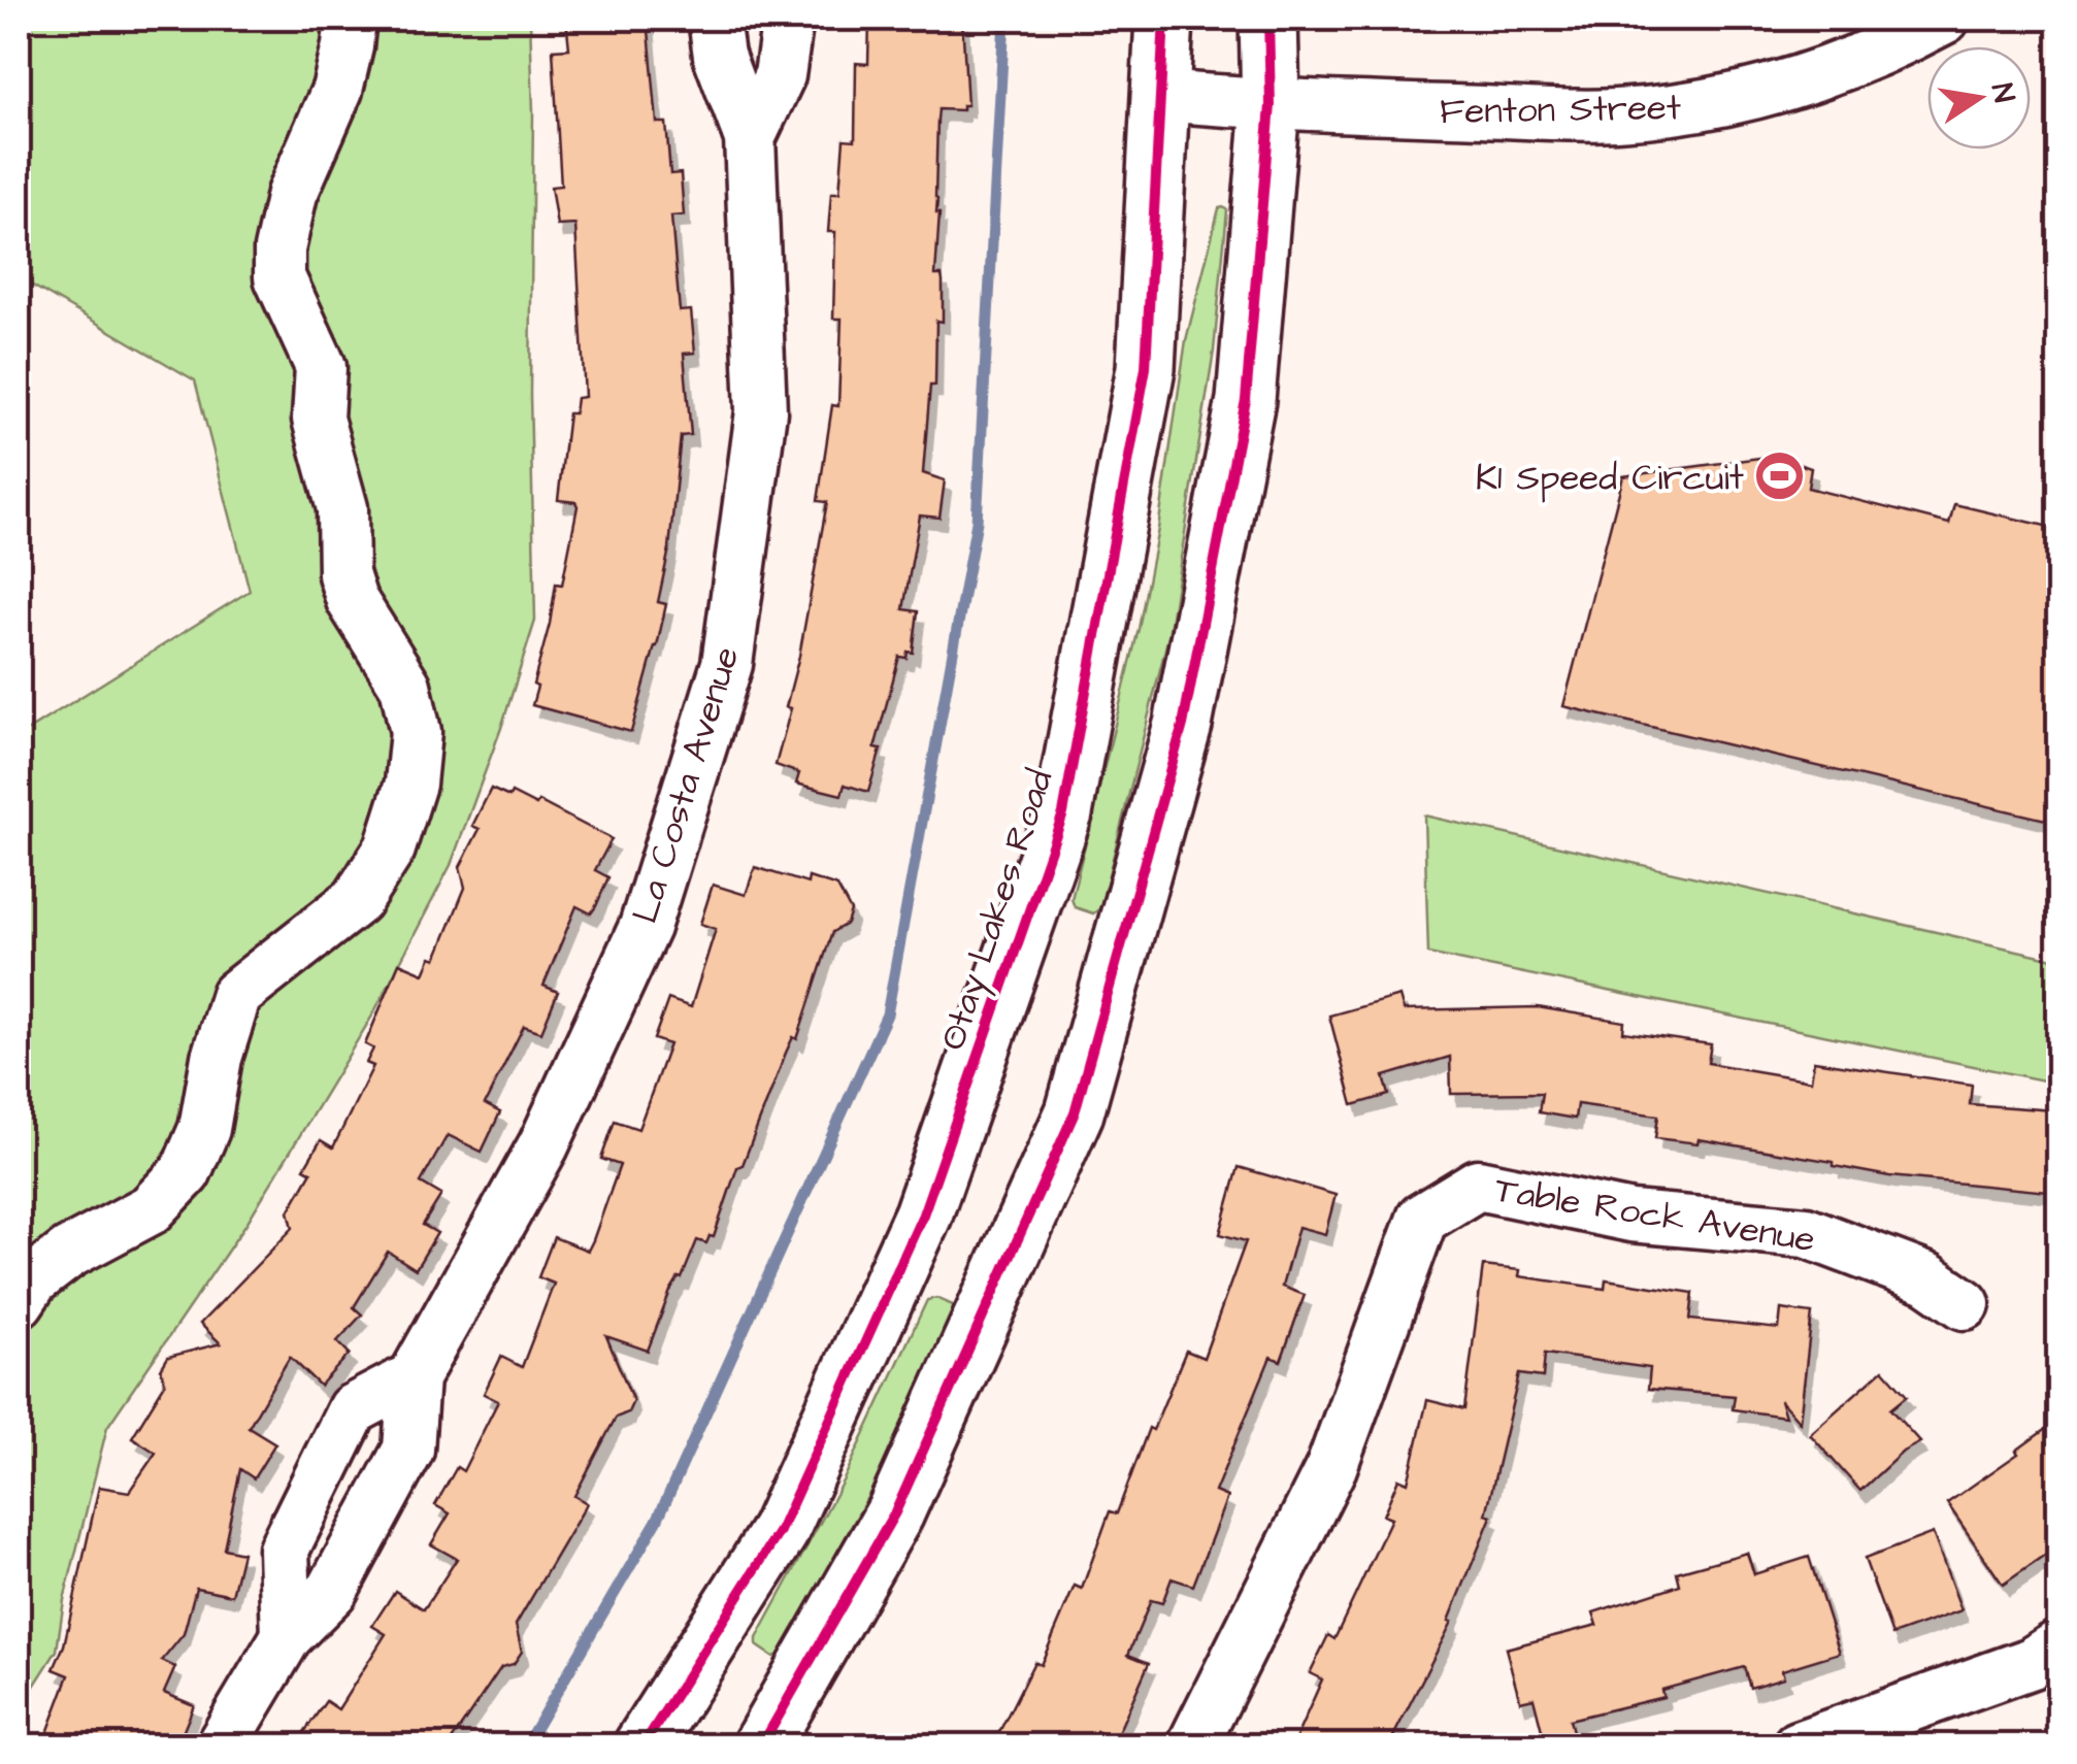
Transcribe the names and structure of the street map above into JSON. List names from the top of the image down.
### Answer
{
  "streets": {
    "main road": ["Otay Lakes Road"],
    "street": ["Fenton Street", "La Costa Avenue", "Table Rock Avenue"]
  },
  "crossings": [
    ["Fenton Street", "Otay Lakes Road"]
  ],
  "places": {
    "sports": ["K1 Speed Circuit"]
  },
  "north": "right"
}
